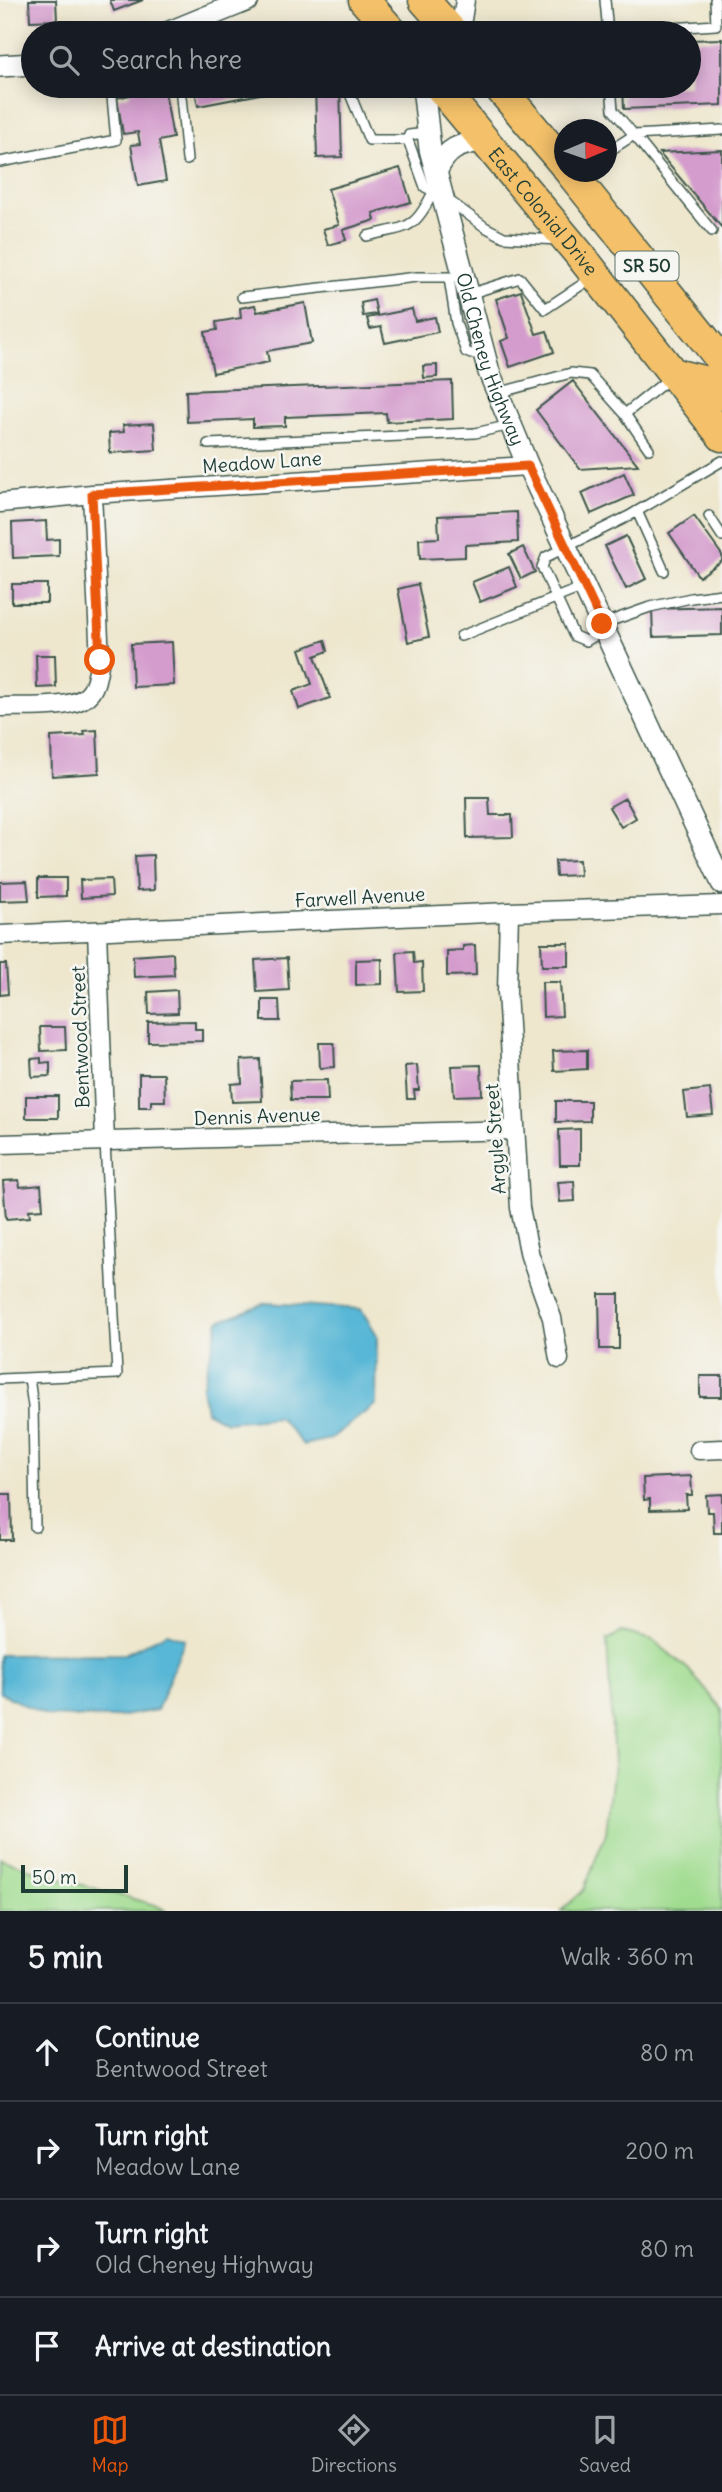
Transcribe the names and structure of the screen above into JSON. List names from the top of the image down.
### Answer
{
  "streets": {
    "highway": ["East Colonial Drive", "SR 50"],
    "street": [
      "Old Cheney Highway",
      "Meadow Lane",
      "Farwell Avenue",
      "Bentwood Street",
      "Dennis Avenue",
      "Argyle Street"
    ]
  },
  "crossings": [
    ["Old Cheney Highway", "Meadow Lane"],
    ["Farwell Avenue", "Bentwood Street"],
    ["Farwell Avenue", "Argyle Street"],
    ["Bentwood Street", "Dennis Avenue"],
    ["Dennis Avenue", "Argyle Street"]
  ],
  "scale_bar": "50 m",
  "north": "right",
  "page": {
    "search": "Search here",
    "scale": "50 m",
    "heading": ["5 min", "Walk · 360 m"],
    "list": [
      ["Continue", "Bentwood Street", "80 m"],
      ["Turn right", "Meadow Lane", "200 m"],
      ["Turn right", "Old Cheney Highway", "80 m"],
      "Arrive at destination"
    ],
    "nav": ["Map", "Directions", "Saved"]
  }
}
